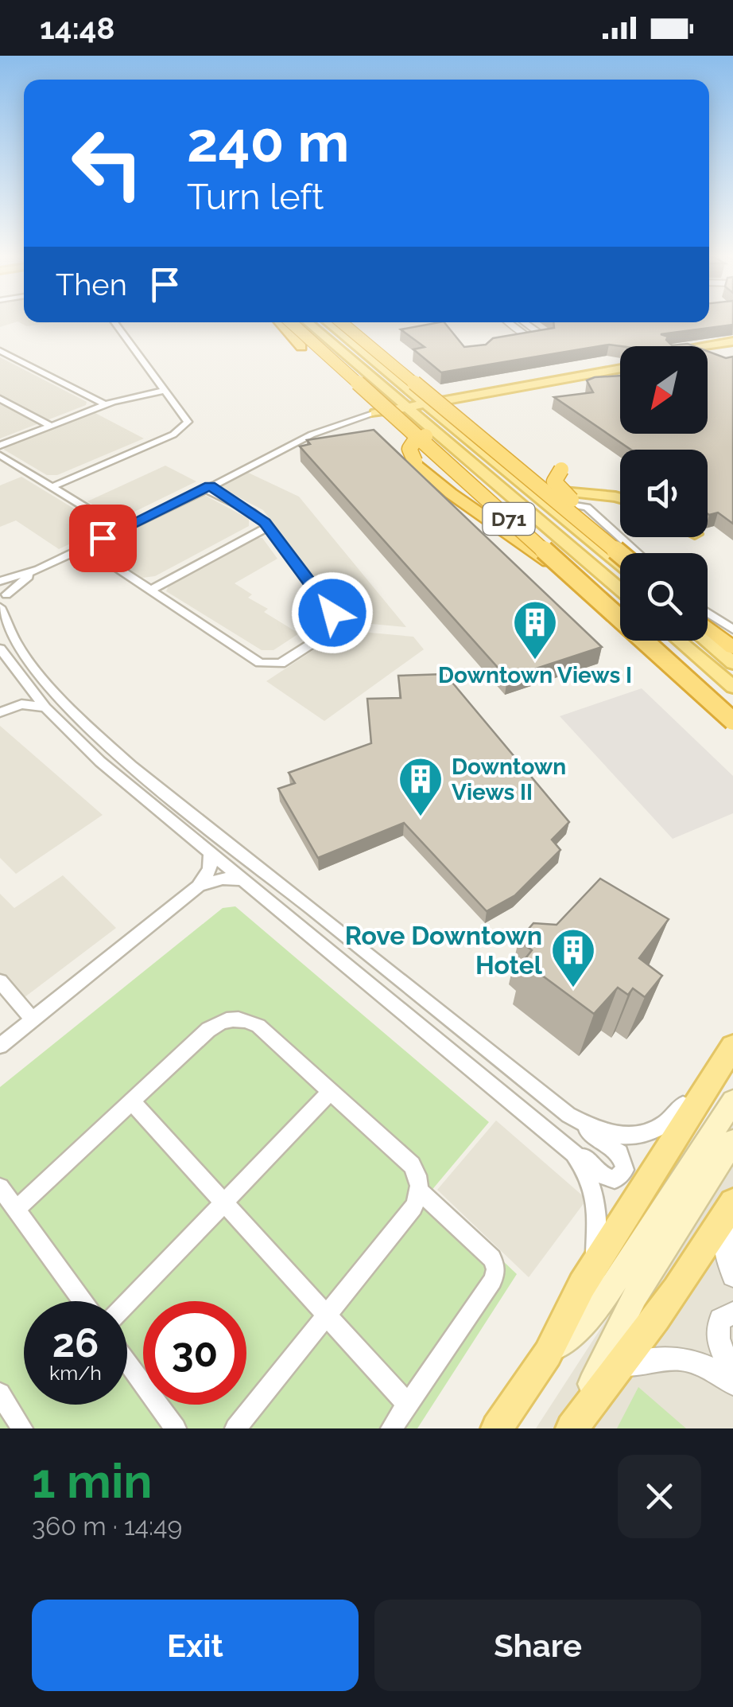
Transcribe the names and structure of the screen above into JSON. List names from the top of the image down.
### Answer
{
  "streets": {
    "highway": ["D71"]
  },
  "places": {
    "building": ["Downtown Views I", "Downtown Views II", "Rove Downtown Hotel"]
  },
  "north": "bottom left",
  "page": {
    "status": "14:48",
    "turn": ["240 m", "Turn left"],
    "then": "Then",
    "speed": "26 km/h",
    "limit": "30",
    "heading": ["1 min", "360 m · 14:49"],
    "buttons": ["Exit", "Share"]
  }
}
